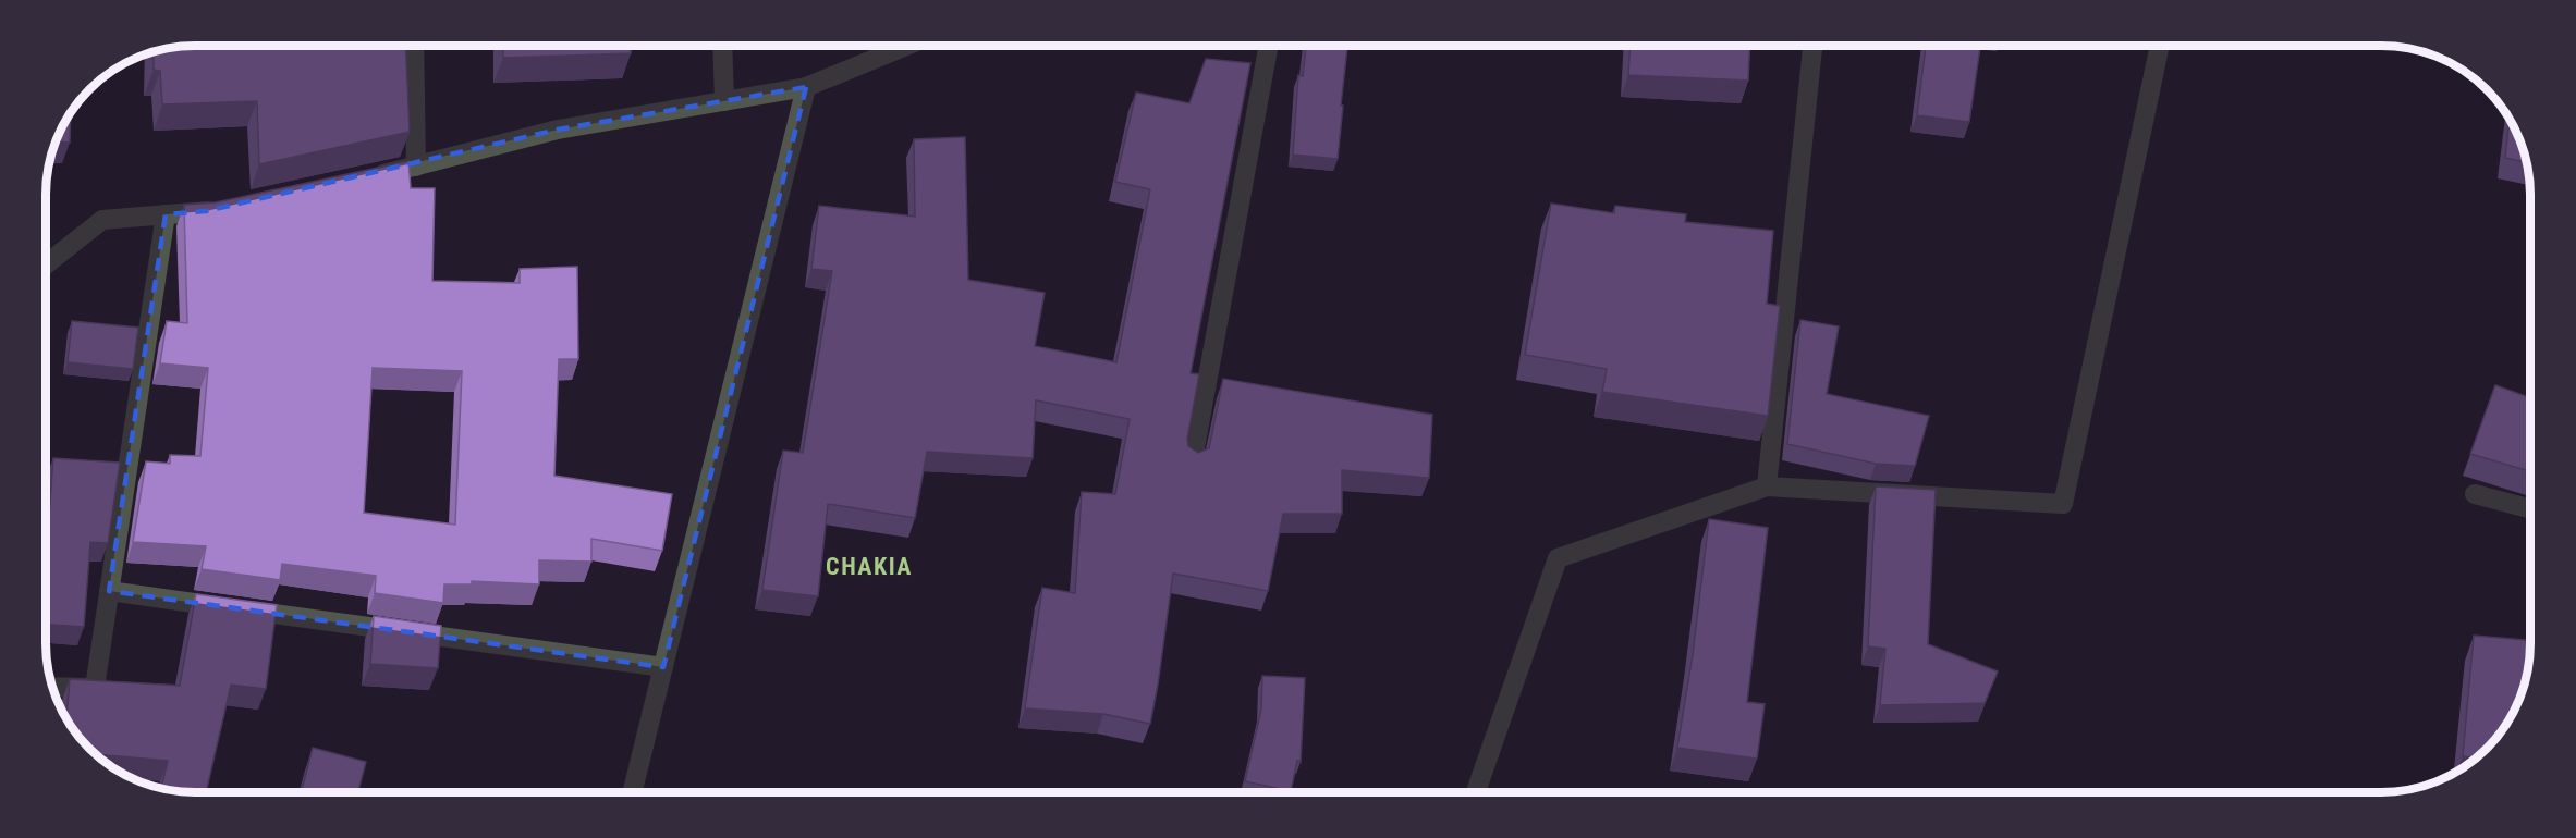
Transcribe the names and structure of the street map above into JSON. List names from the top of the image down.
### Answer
{
  "districts": ["CHAKIA"]
}
